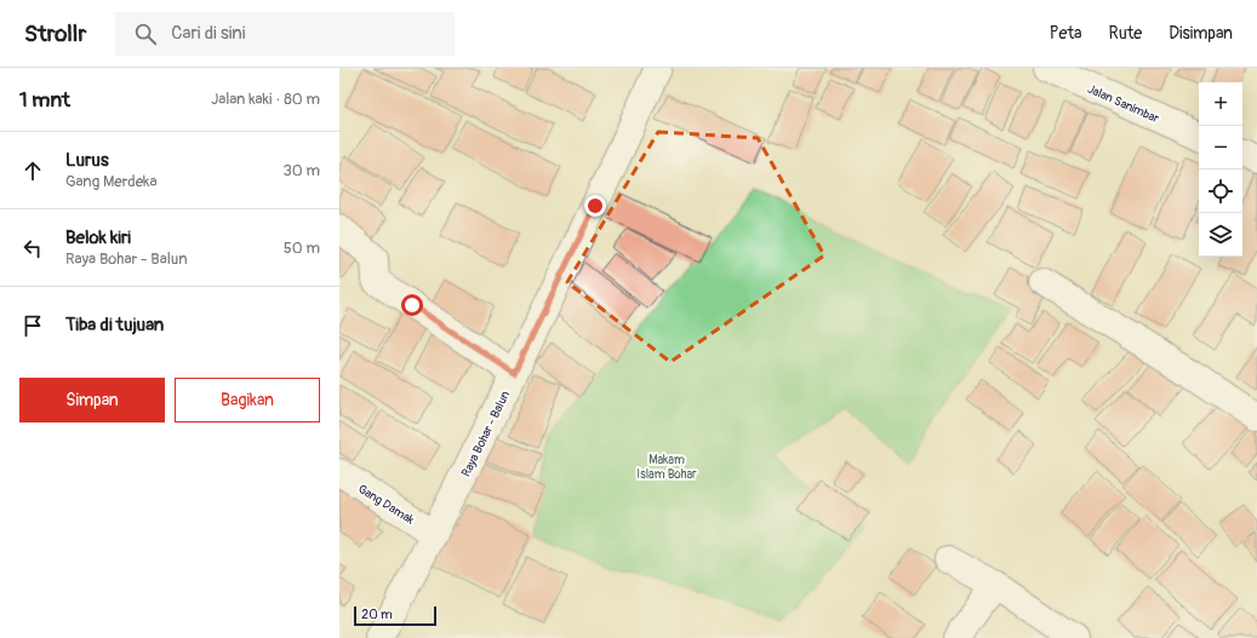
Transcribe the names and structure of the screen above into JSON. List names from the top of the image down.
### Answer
{
  "streets": {
    "street": ["Jalan Sanimbar", "Raya Bohar - Balun", "Gang Damak"]
  },
  "crossings": [
    ["Raya Bohar - Balun", "Gang Damak"]
  ],
  "parks": ["Makam Islam Bohar"],
  "scale_bar": "20 m",
  "page": {
    "header": "Strollr",
    "search": "Cari di sini",
    "nav": ["Peta", "Rute", "Disimpan"],
    "heading": ["1 mnt", "Jalan kaki · 80 m"],
    "map_buttons": ["+", "−"],
    "list": [
      ["Lurus", "Gang Merdeka", "30 m"],
      ["Belok kiri", "Raya Bohar - Balun", "50 m"],
      "Tiba di tujuan"
    ],
    "buttons": ["Simpan", "Bagikan"],
    "scale": "20 m"
  }
}
